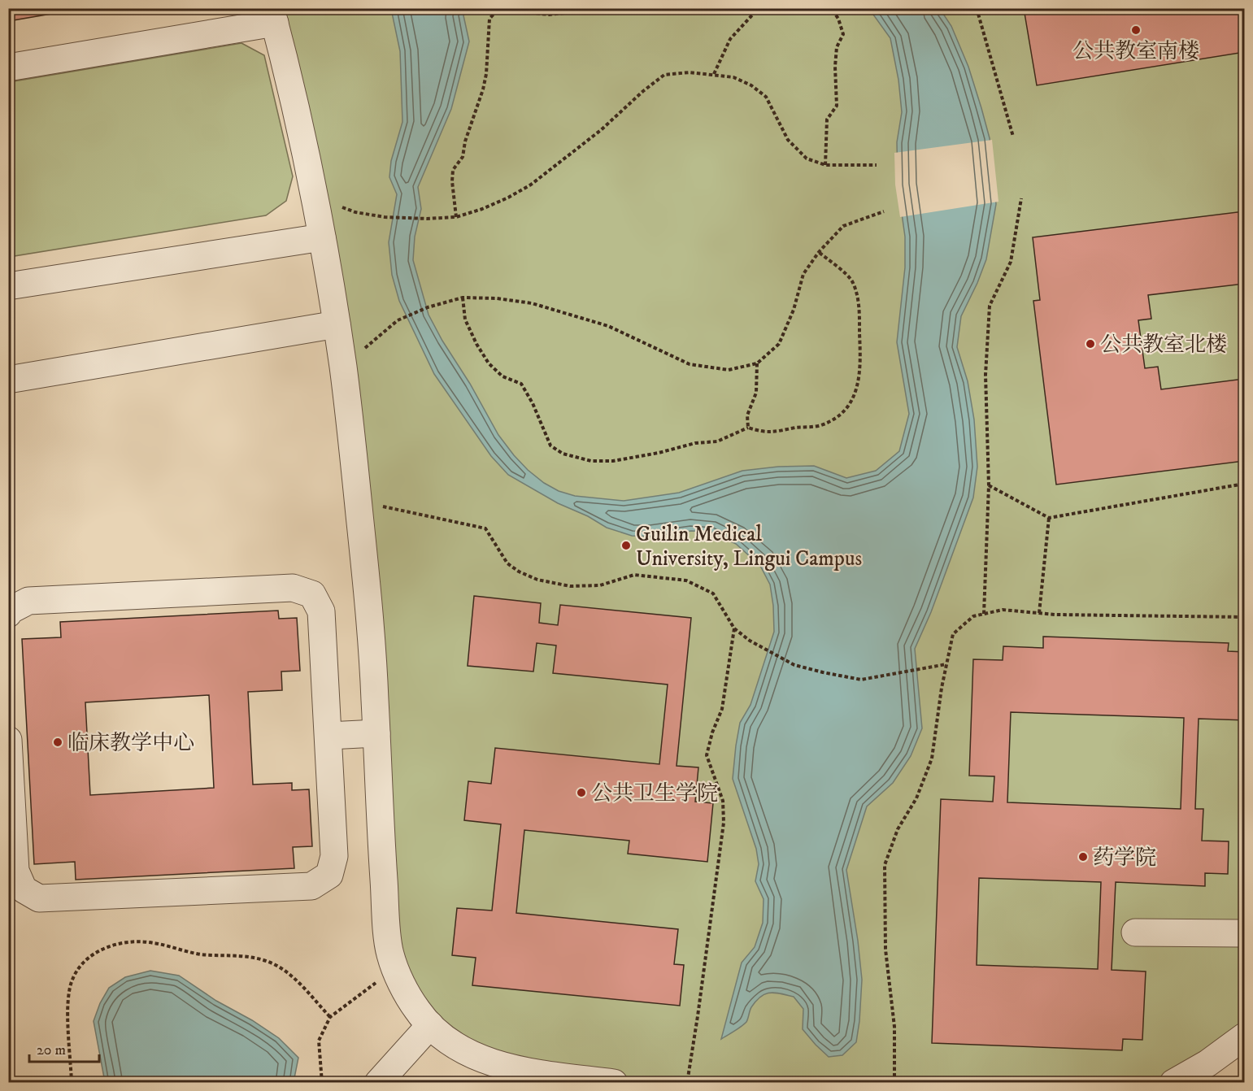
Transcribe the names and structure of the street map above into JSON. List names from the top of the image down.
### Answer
{
  "places": [
    "公共教室南楼",
    "公共教室北楼",
    "Guilin Medical University, Lingui Campus",
    "临床教学中心",
    "公共卫生学院",
    "药学院"
  ],
  "scale_bar": "20 m"
}
